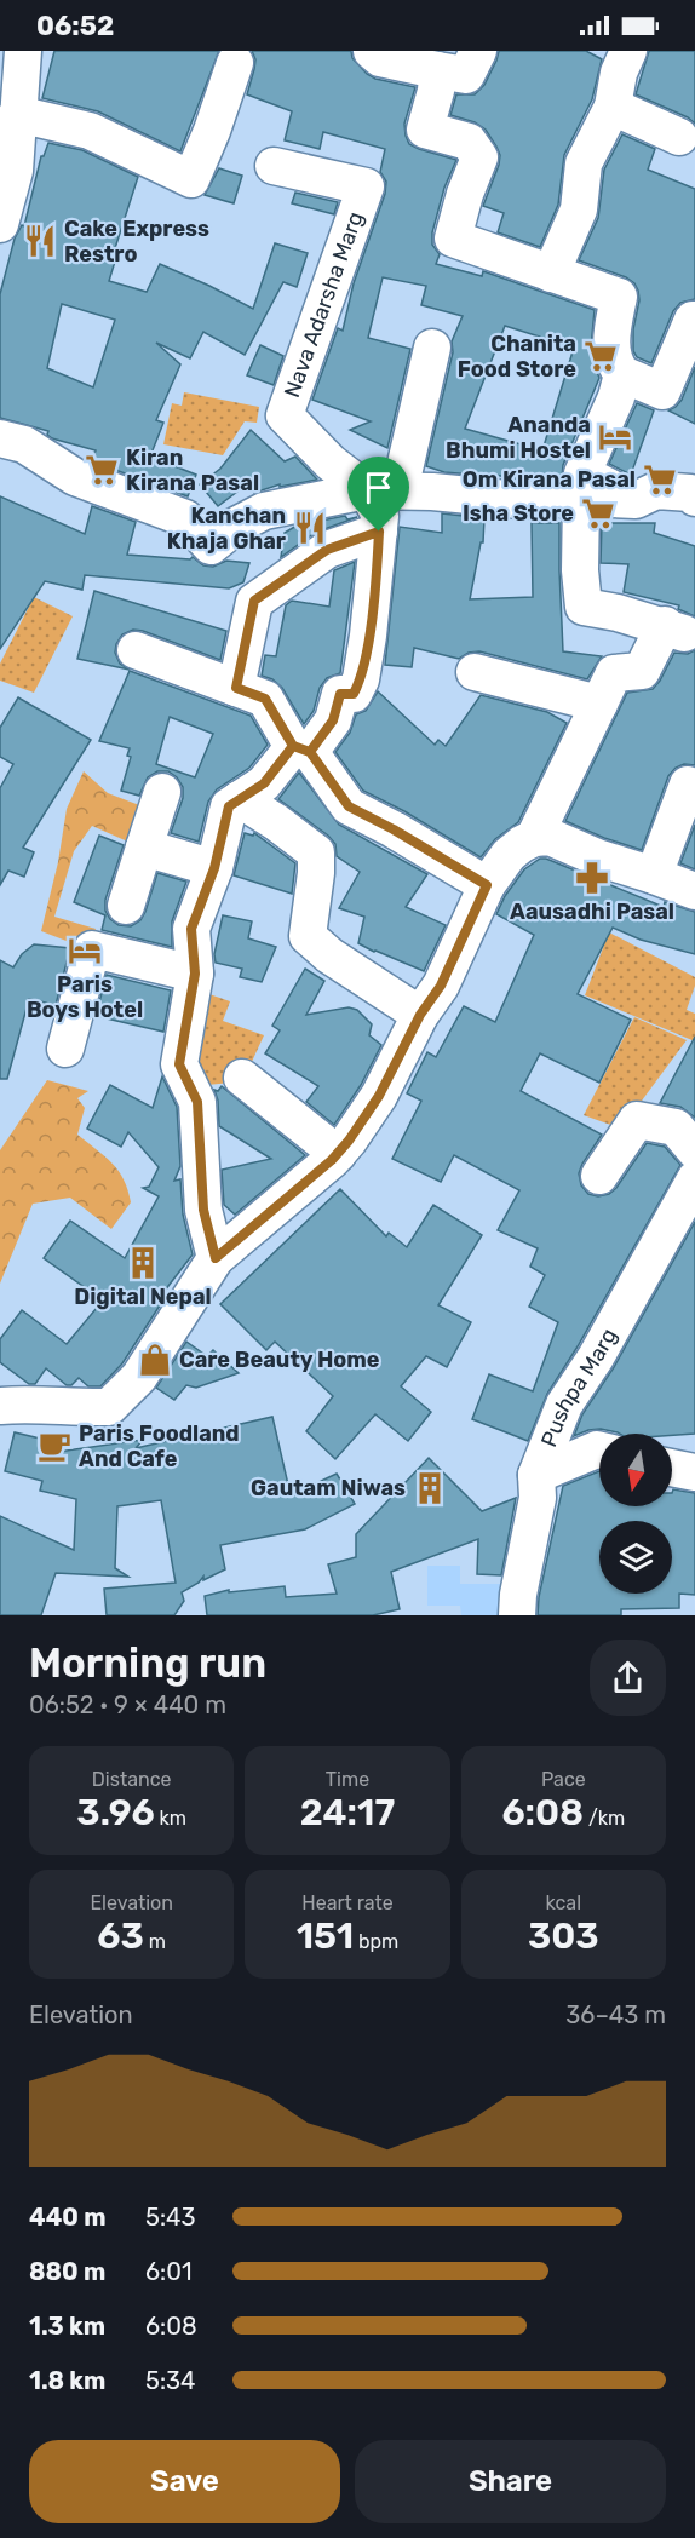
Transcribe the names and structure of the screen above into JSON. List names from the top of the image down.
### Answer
{
  "streets": {
    "street": ["Nava Adarsha Marg", "Pushpa Marg"]
  },
  "places": {
    "restaurant": ["Cake Express Restro", "Kanchan Khaja Ghar"],
    "supermarket": [
      "Chanita Food Store",
      "Kiran Kirana Pasal",
      "Om Kirana Pasal",
      "Isha Store"
    ],
    "hotel": ["Ananda Bhumi Hostel", "Paris Boys Hotel"],
    "pharmacy": ["Aausadhi Pasal"],
    "building": ["Digital Nepal", "Gautam Niwas"],
    "shop": ["Care Beauty Home"],
    "cafe": ["Paris Foodland And Cafe"]
  },
  "north": "bottom",
  "page": {
    "status": "06:52",
    "heading": ["Morning run", "06:52 · 9 × 440 m"],
    "stats": [
      ["Distance", "3.96 km"],
      ["Time", "24:17"],
      ["Pace", "6:08 /km"],
      ["Elevation", "63 m"],
      ["Heart rate", "151 bpm"],
      ["kcal", "303"]
    ],
    "chart": ["Elevation", "36–43 m"],
    "list": [
      {
        "name": "440 m",
        "note": "5:43"
      },
      {
        "name": "880 m",
        "note": "6:01"
      },
      {
        "name": "1.3 km",
        "note": "6:08"
      },
      {
        "name": "1.8 km",
        "note": "5:34"
      }
    ],
    "buttons": ["Save", "Share"]
  }
}
